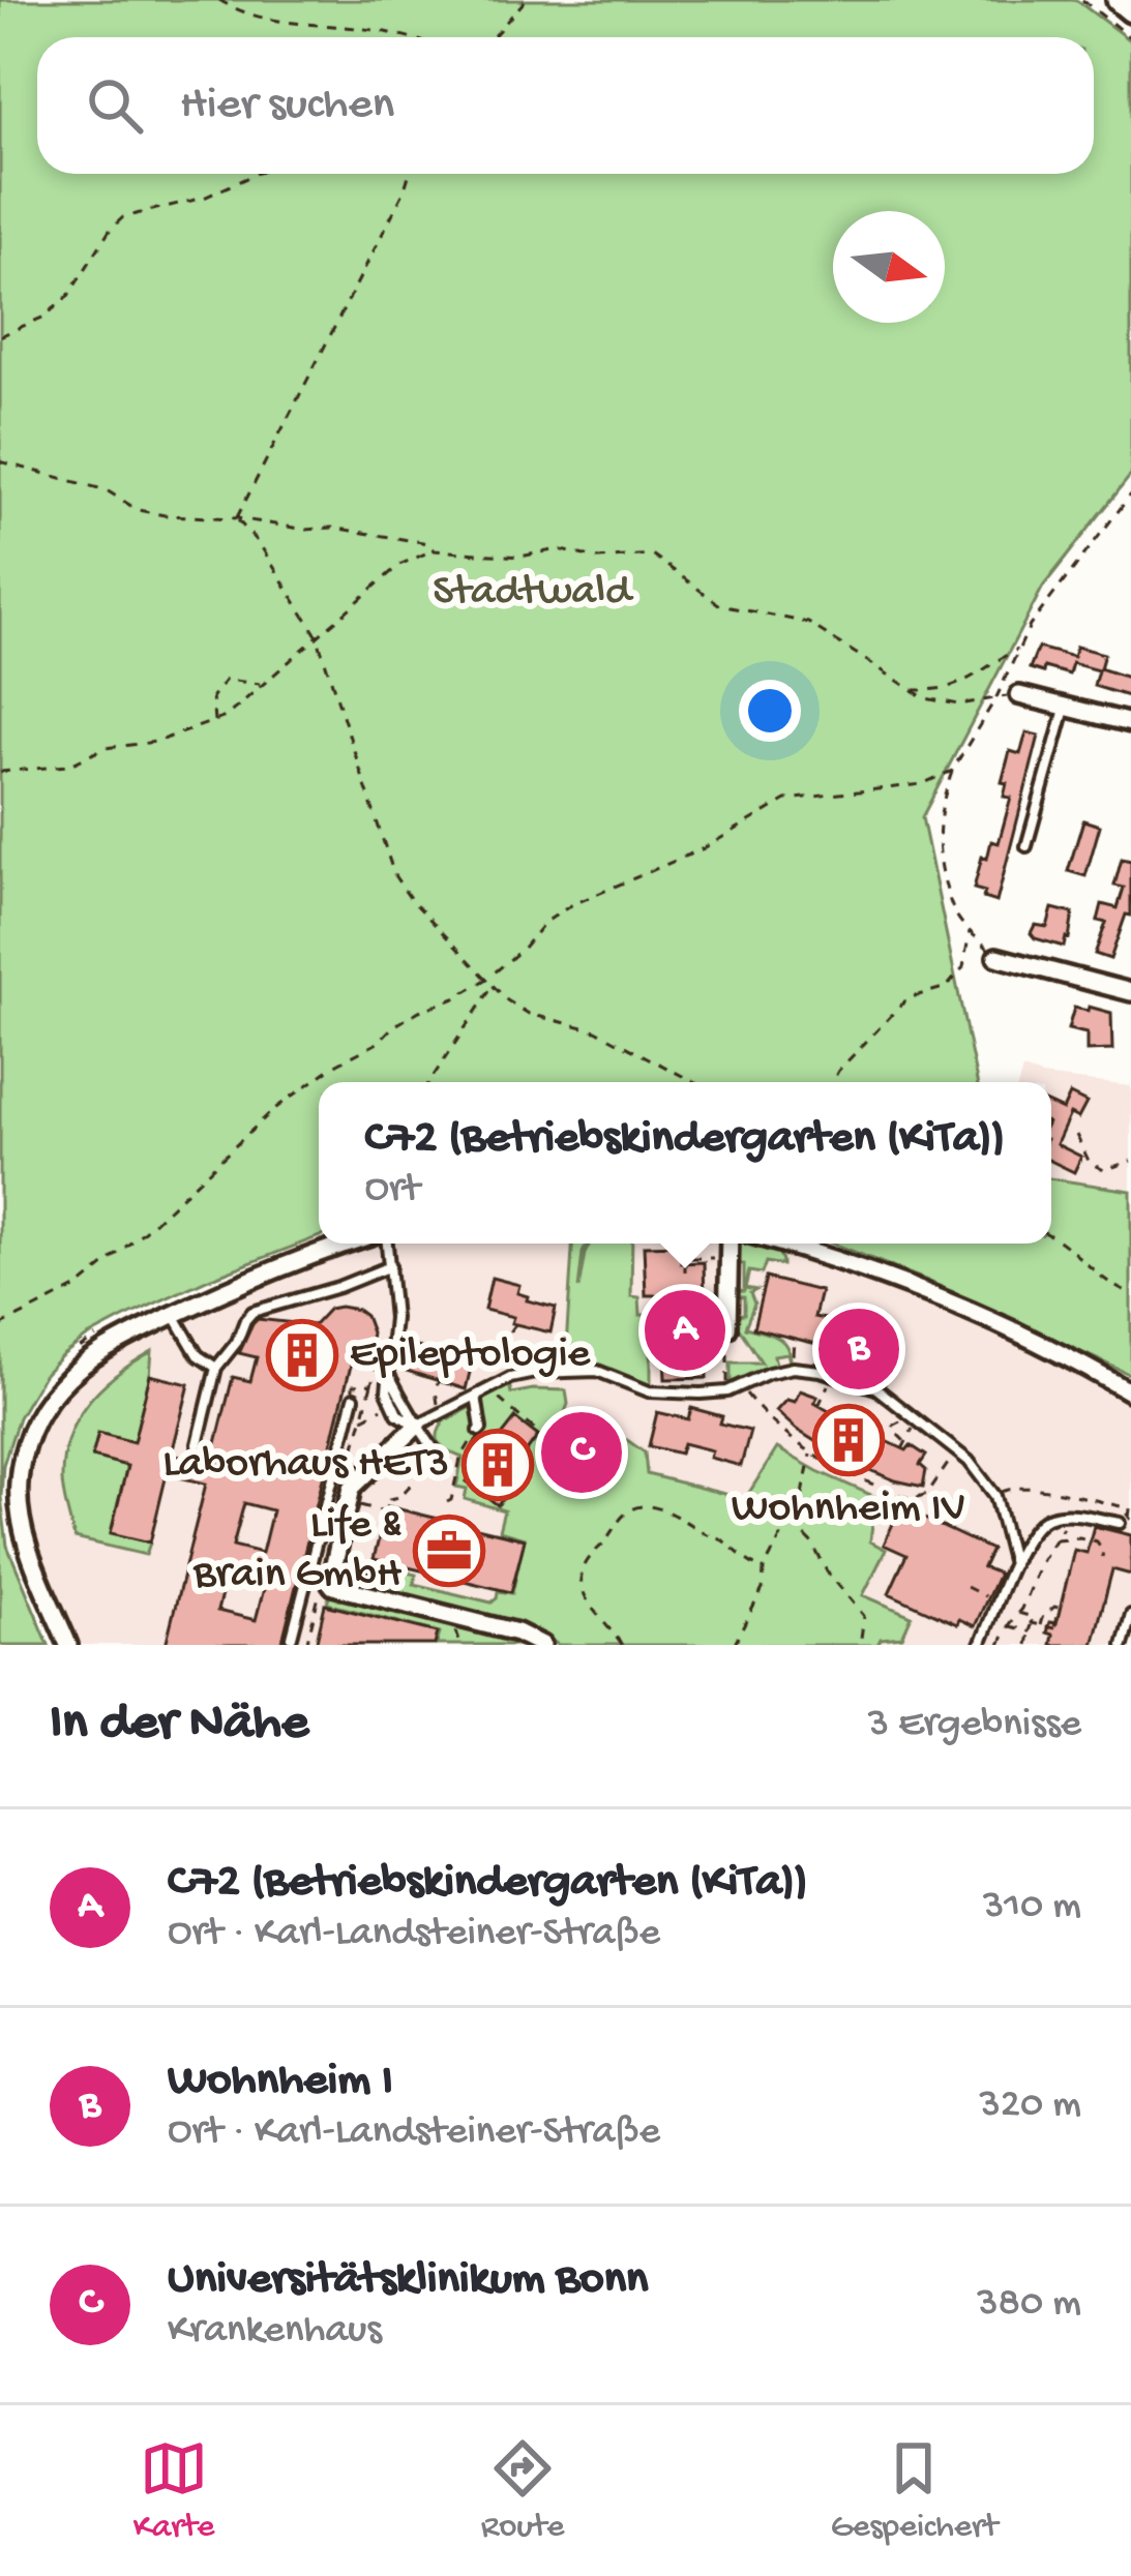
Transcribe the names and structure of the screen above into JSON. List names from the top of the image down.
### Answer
{
  "parks": ["Stadtwald"],
  "places": {
    "building": ["Epileptologie", "Wohnheim IV", "Laborhaus HET3"],
    "office": ["Life & Brain GmbH"]
  },
  "north": "right",
  "page": {
    "search": "Hier suchen",
    "popup": ["C72 (Betriebskindergarten (KiTa))", "Ort"],
    "pins": ["A", "B", "C"],
    "heading": ["In der Nähe", "3 Ergebnisse"],
    "list": [
      {
        "mark": "A",
        "name": "C72 (Betriebskindergarten (KiTa))",
        "note": "Ort · Karl-Landsteiner-Straße",
        "value": "310 m"
      },
      {
        "mark": "B",
        "name": "Wohnheim I",
        "note": "Ort · Karl-Landsteiner-Straße",
        "value": "320 m"
      },
      {
        "mark": "C",
        "name": "Universitätsklinikum Bonn",
        "note": "Krankenhaus",
        "value": "380 m"
      }
    ],
    "nav": ["Karte", "Route", "Gespeichert"]
  }
}
